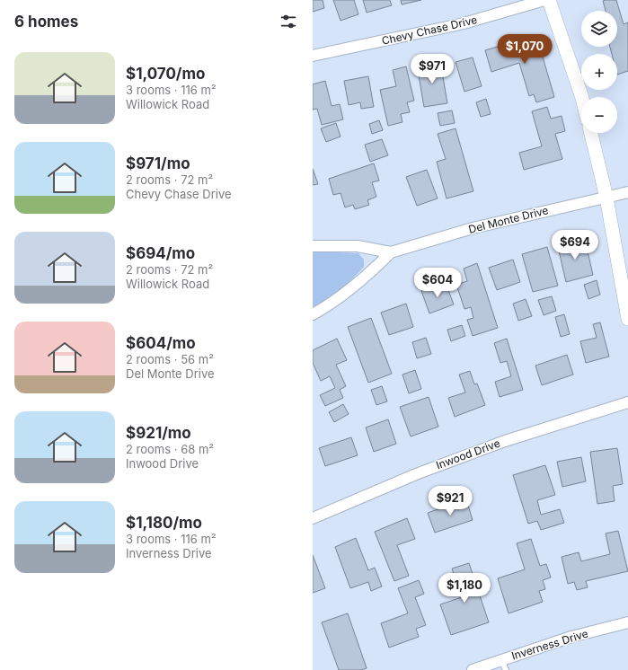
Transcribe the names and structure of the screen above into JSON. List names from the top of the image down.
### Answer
{
  "streets": {
    "street": [
      "Chevy Chase Drive",
      "Del Monte Drive",
      "Inwood Drive",
      "Inverness Drive"
    ]
  },
  "page": {
    "heading": "6 homes",
    "map_buttons": ["+", "−"],
    "price": [
      "$1,070",
      "$971",
      "$694",
      "$604",
      "$921",
      "$1,180"
    ],
    "list": [
      {
        "name": "$1,070/mo",
        "note": "3 rooms · 116 m² · Willowick Road"
      },
      {
        "name": "$971/mo",
        "note": "2 rooms · 72 m² · Chevy Chase Drive"
      },
      {
        "name": "$694/mo",
        "note": "2 rooms · 72 m² · Willowick Road"
      },
      {
        "name": "$604/mo",
        "note": "2 rooms · 56 m² · Del Monte Drive"
      },
      {
        "name": "$921/mo",
        "note": "2 rooms · 68 m² · Inwood Drive"
      },
      {
        "name": "$1,180/mo",
        "note": "3 rooms · 116 m² · Inverness Drive"
      }
    ]
  }
}
